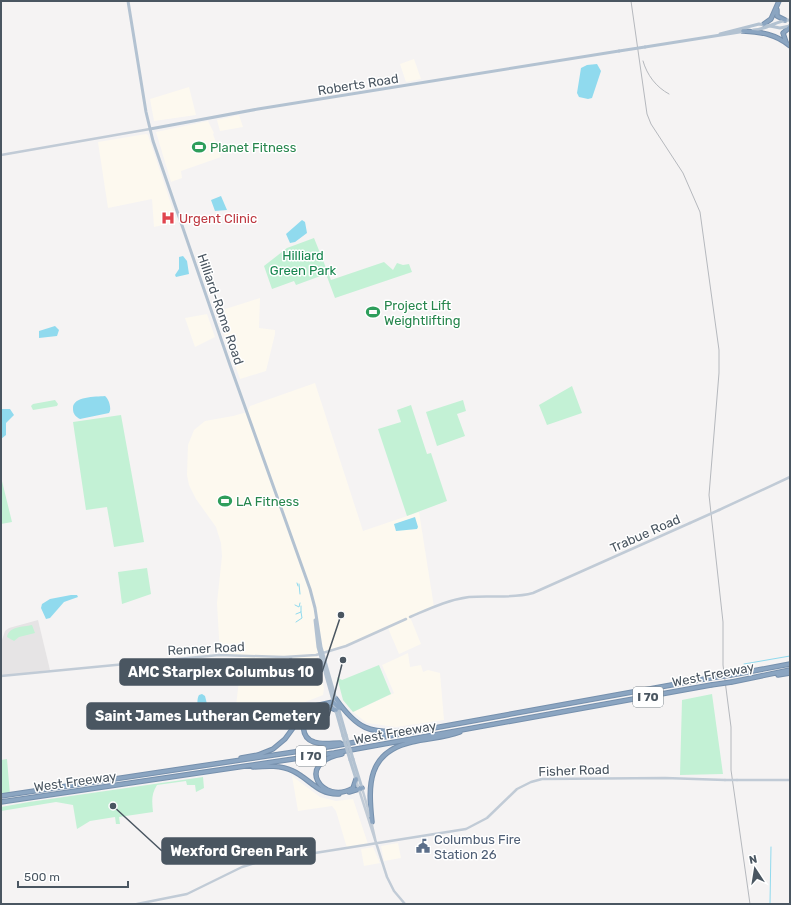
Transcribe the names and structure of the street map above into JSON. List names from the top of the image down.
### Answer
{
  "streets": {
    "highway": ["West Freeway", "I 70"],
    "main road": [
      "Roberts Road",
      "Hilliard-Rome Road",
      "Trabue Road",
      "Renner Road",
      "Fisher Road"
    ]
  },
  "crossings": [
    ["Roberts Road", "Hilliard-Rome Road"],
    ["Hilliard-Rome Road", "Renner Road"]
  ],
  "parks": ["Hilliard Green Park"],
  "places": {
    "sports": ["Planet Fitness", "Project Lift Weightlifting", "LA Fitness"],
    "hospital": ["Urgent Clinic"],
    "other": ["AMC Starplex Columbus 10", "Saint James Lutheran Cemetery", "Wexford Green Park"],
    "public building": ["Columbus Fire Station 26"]
  },
  "scale_bar": "500 m",
  "north": "top"
}
